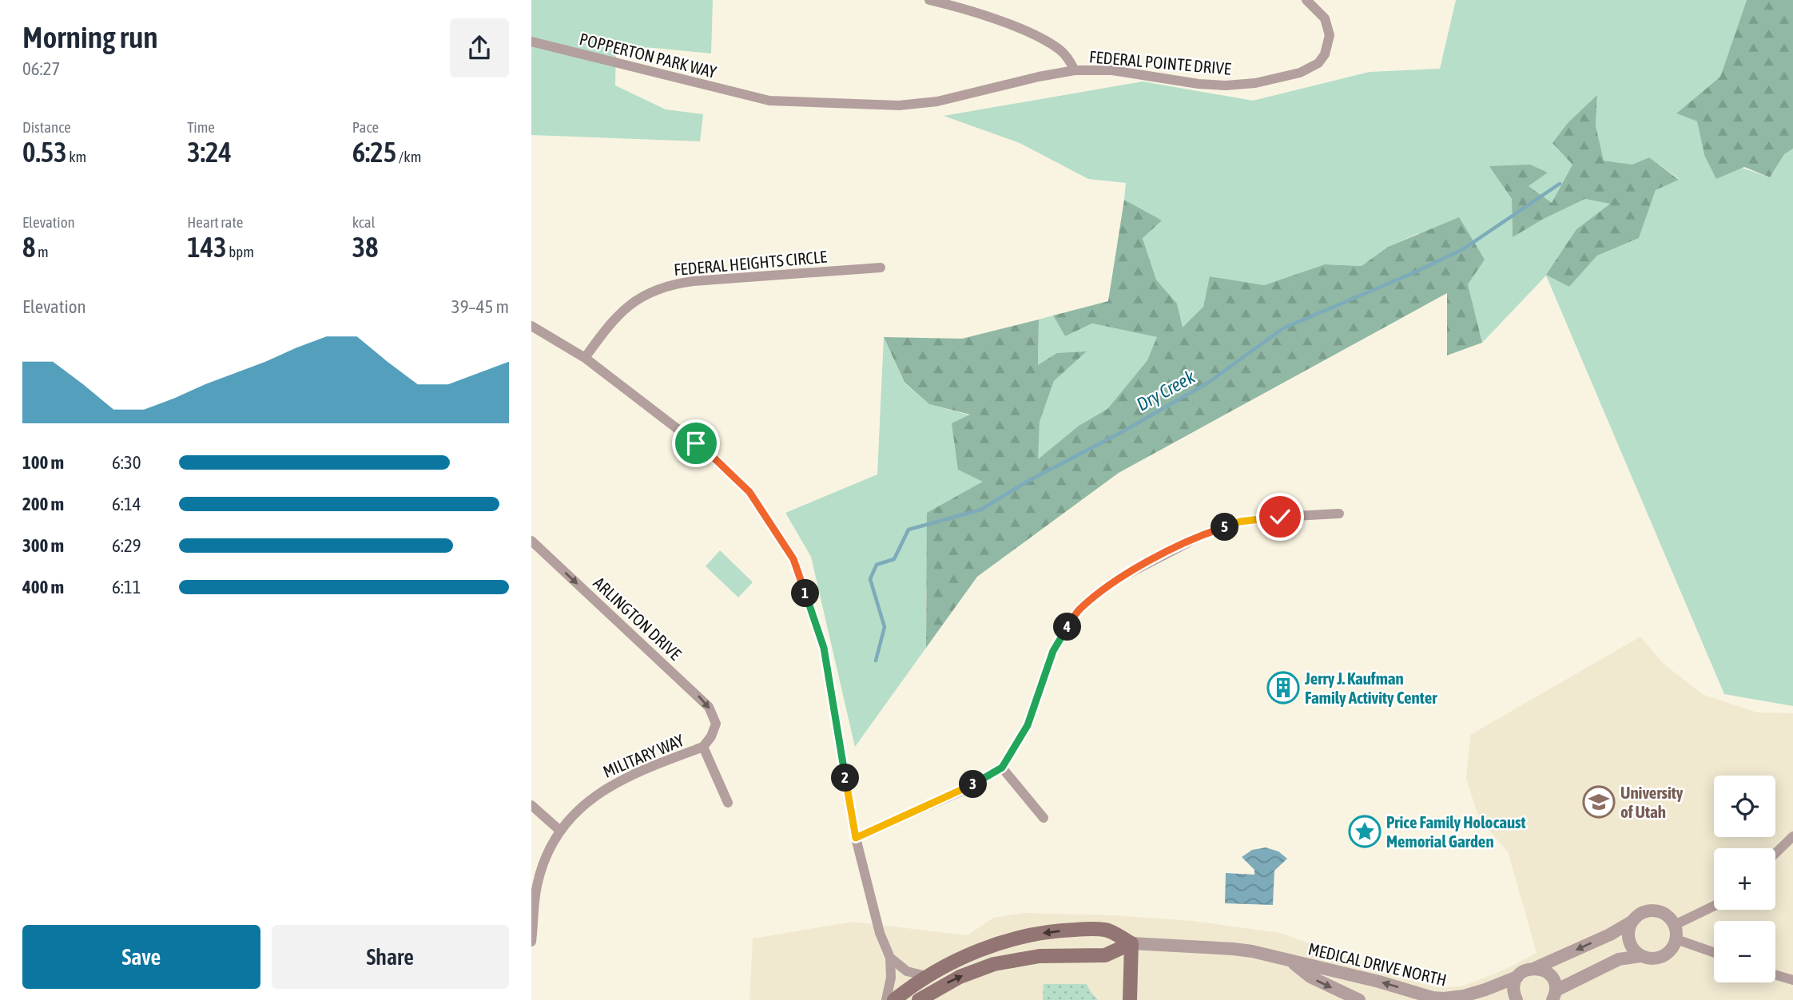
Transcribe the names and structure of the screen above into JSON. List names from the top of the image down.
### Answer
{
  "streets": {
    "street": [
      "POPPERTON PARK WAY",
      "FEDERAL POINTE DRIVE",
      "FEDERAL HEIGHTS CIRCLE",
      "ARLINGTON DRIVE",
      "MILITARY WAY",
      "MEDICAL DRIVE NORTH"
    ]
  },
  "crossings": [
    ["POPPERTON PARK WAY", "FEDERAL POINTE DRIVE"],
    ["ARLINGTON DRIVE", "MILITARY WAY"]
  ],
  "one_way": ["ARLINGTON DRIVE"],
  "water": ["Dry Creek"],
  "places": {
    "building": ["Jerry J. Kaufman Family Activity Center"],
    "school or university": ["University of Utah"],
    "place": ["Price Family Holocaust Memorial Garden"]
  },
  "page": {
    "heading": ["Morning run", "06:27"],
    "stats": [
      ["Distance", "0.53 km"],
      ["Time", "3:24"],
      ["Pace", "6:25 /km"],
      ["Elevation", "8 m"],
      ["Heart rate", "143 bpm"],
      ["kcal", "38"]
    ],
    "chart": ["Elevation", "39–45 m"],
    "list": [
      {
        "name": "100 m",
        "note": "6:30"
      },
      {
        "name": "200 m",
        "note": "6:14"
      },
      {
        "name": "300 m",
        "note": "6:29"
      },
      {
        "name": "400 m",
        "note": "6:11"
      }
    ],
    "pins": [
      "5",
      "1",
      "4",
      "2",
      "3"
    ],
    "map_buttons": ["+", "−"],
    "buttons": ["Save", "Share"]
  }
}
